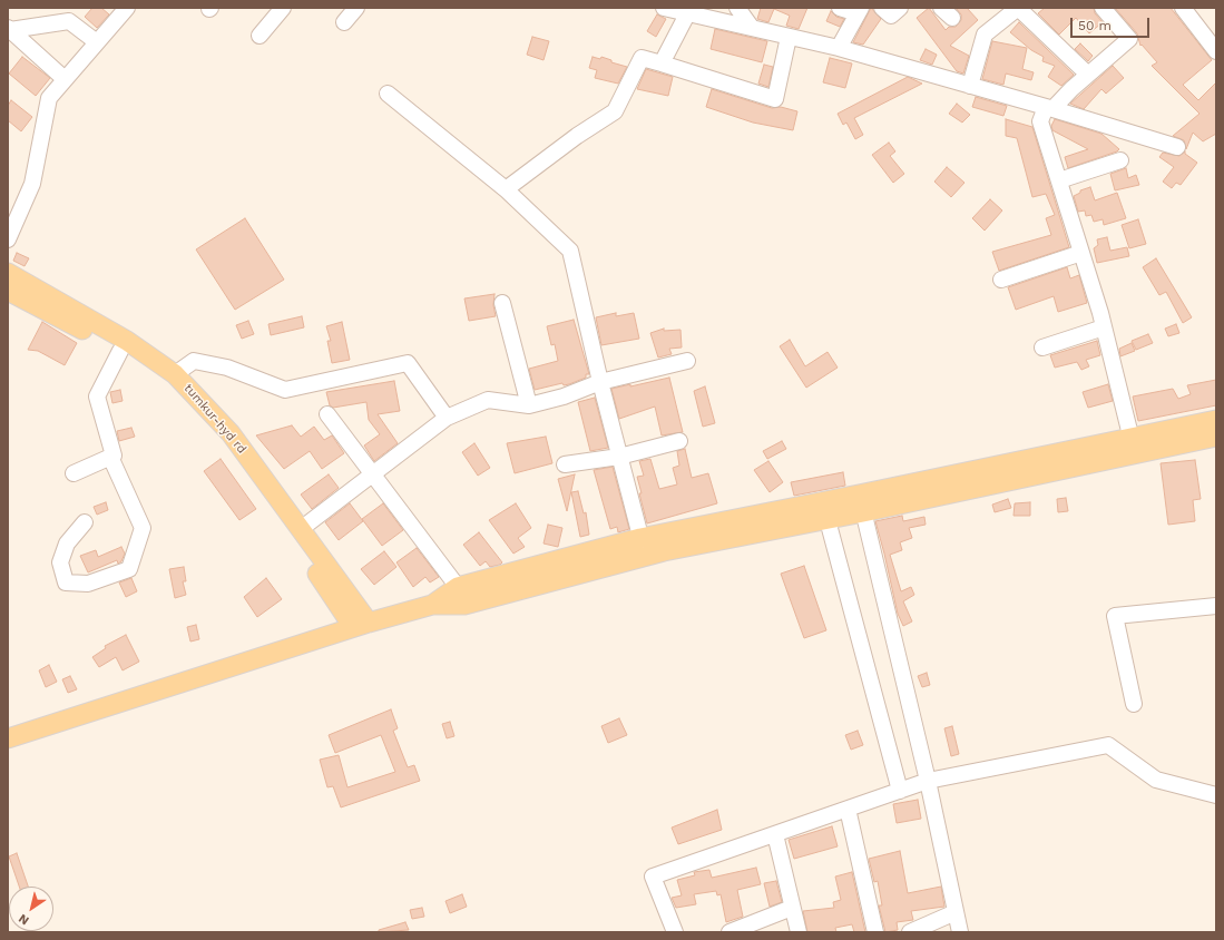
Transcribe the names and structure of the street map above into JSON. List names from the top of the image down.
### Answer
{
  "streets": {
    "main road": ["tumkur-hyd rd"]
  },
  "scale_bar": "50 m",
  "north": "bottom left"
}
